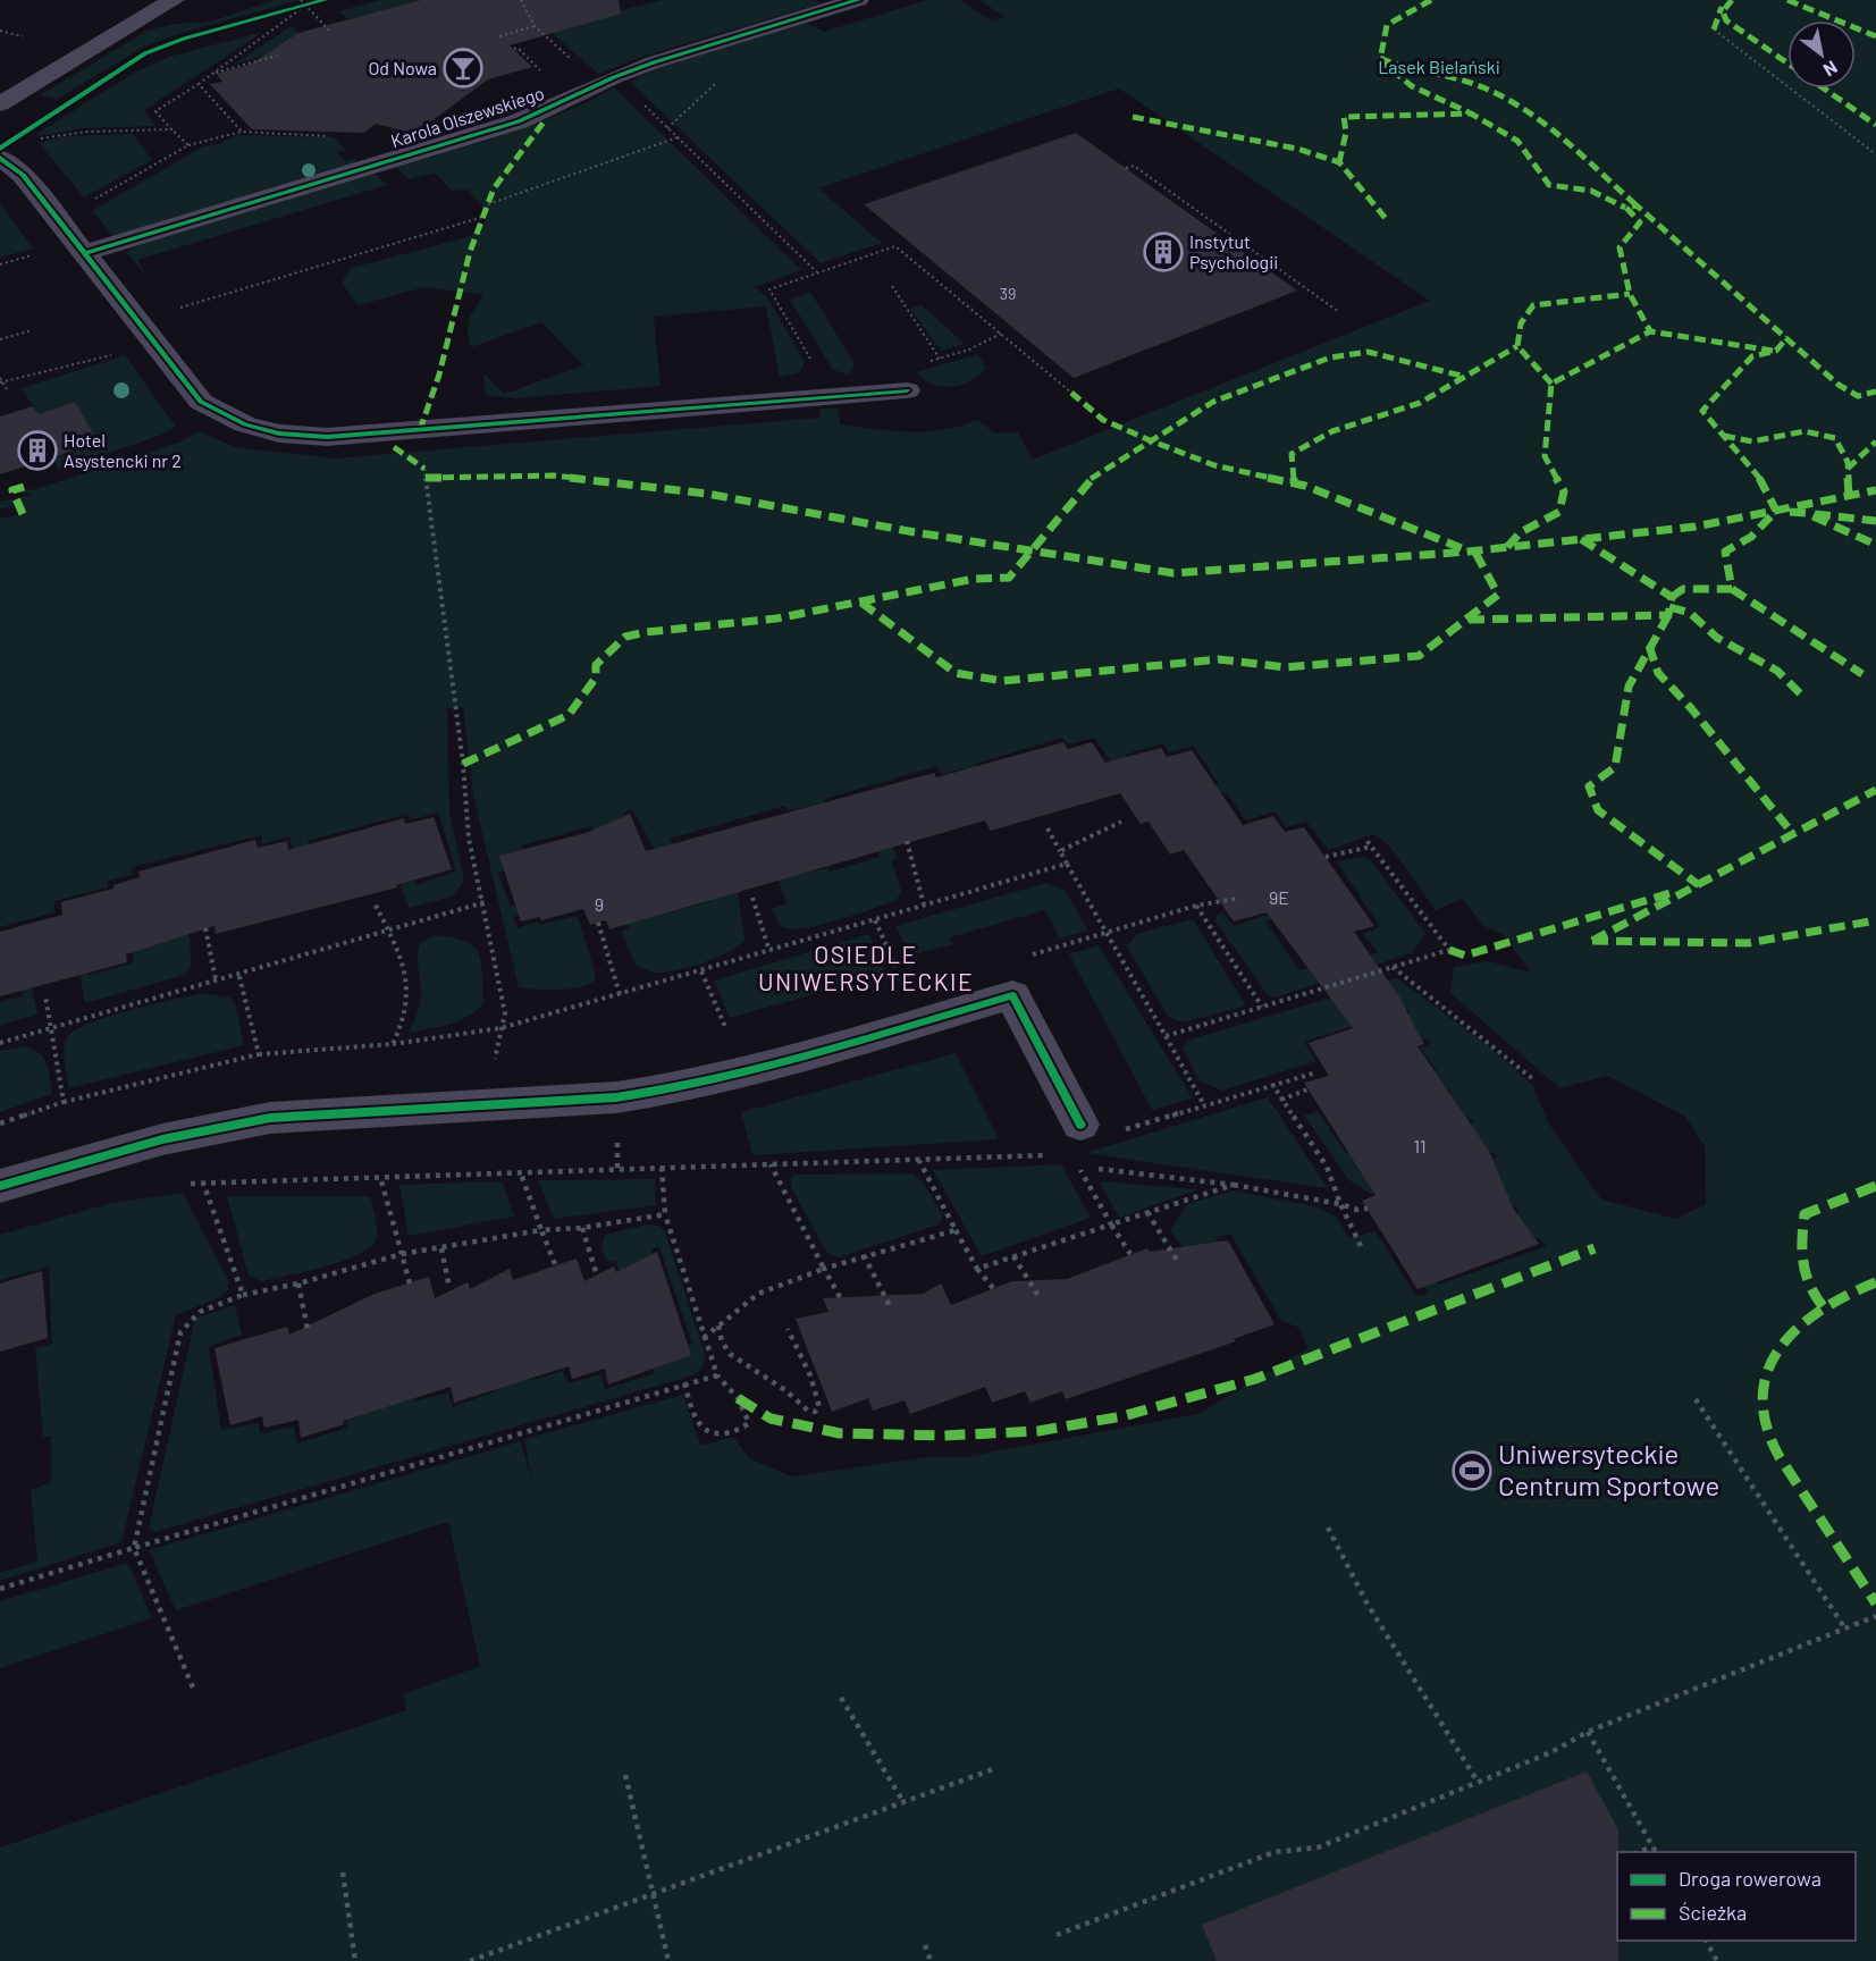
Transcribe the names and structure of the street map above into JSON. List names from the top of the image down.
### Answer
{
  "streets": {
    "street": ["Karola Olszewskiego"]
  },
  "districts": ["OSIEDLE UNIWERSYTECKIE"],
  "parks": ["Lasek Bielański"],
  "places": {
    "bar": ["Od Nowa"],
    "building": ["Instytut Psychologii", "Hotel Asystencki nr 2"],
    "sports": ["Uniwersyteckie Centrum Sportowe"]
  },
  "house_numbers": [
    "39",
    "9E",
    "9",
    "11"
  ],
  "legend": ["Droga rowerowa", "Ścieżka"],
  "north": "bottom right"
}
